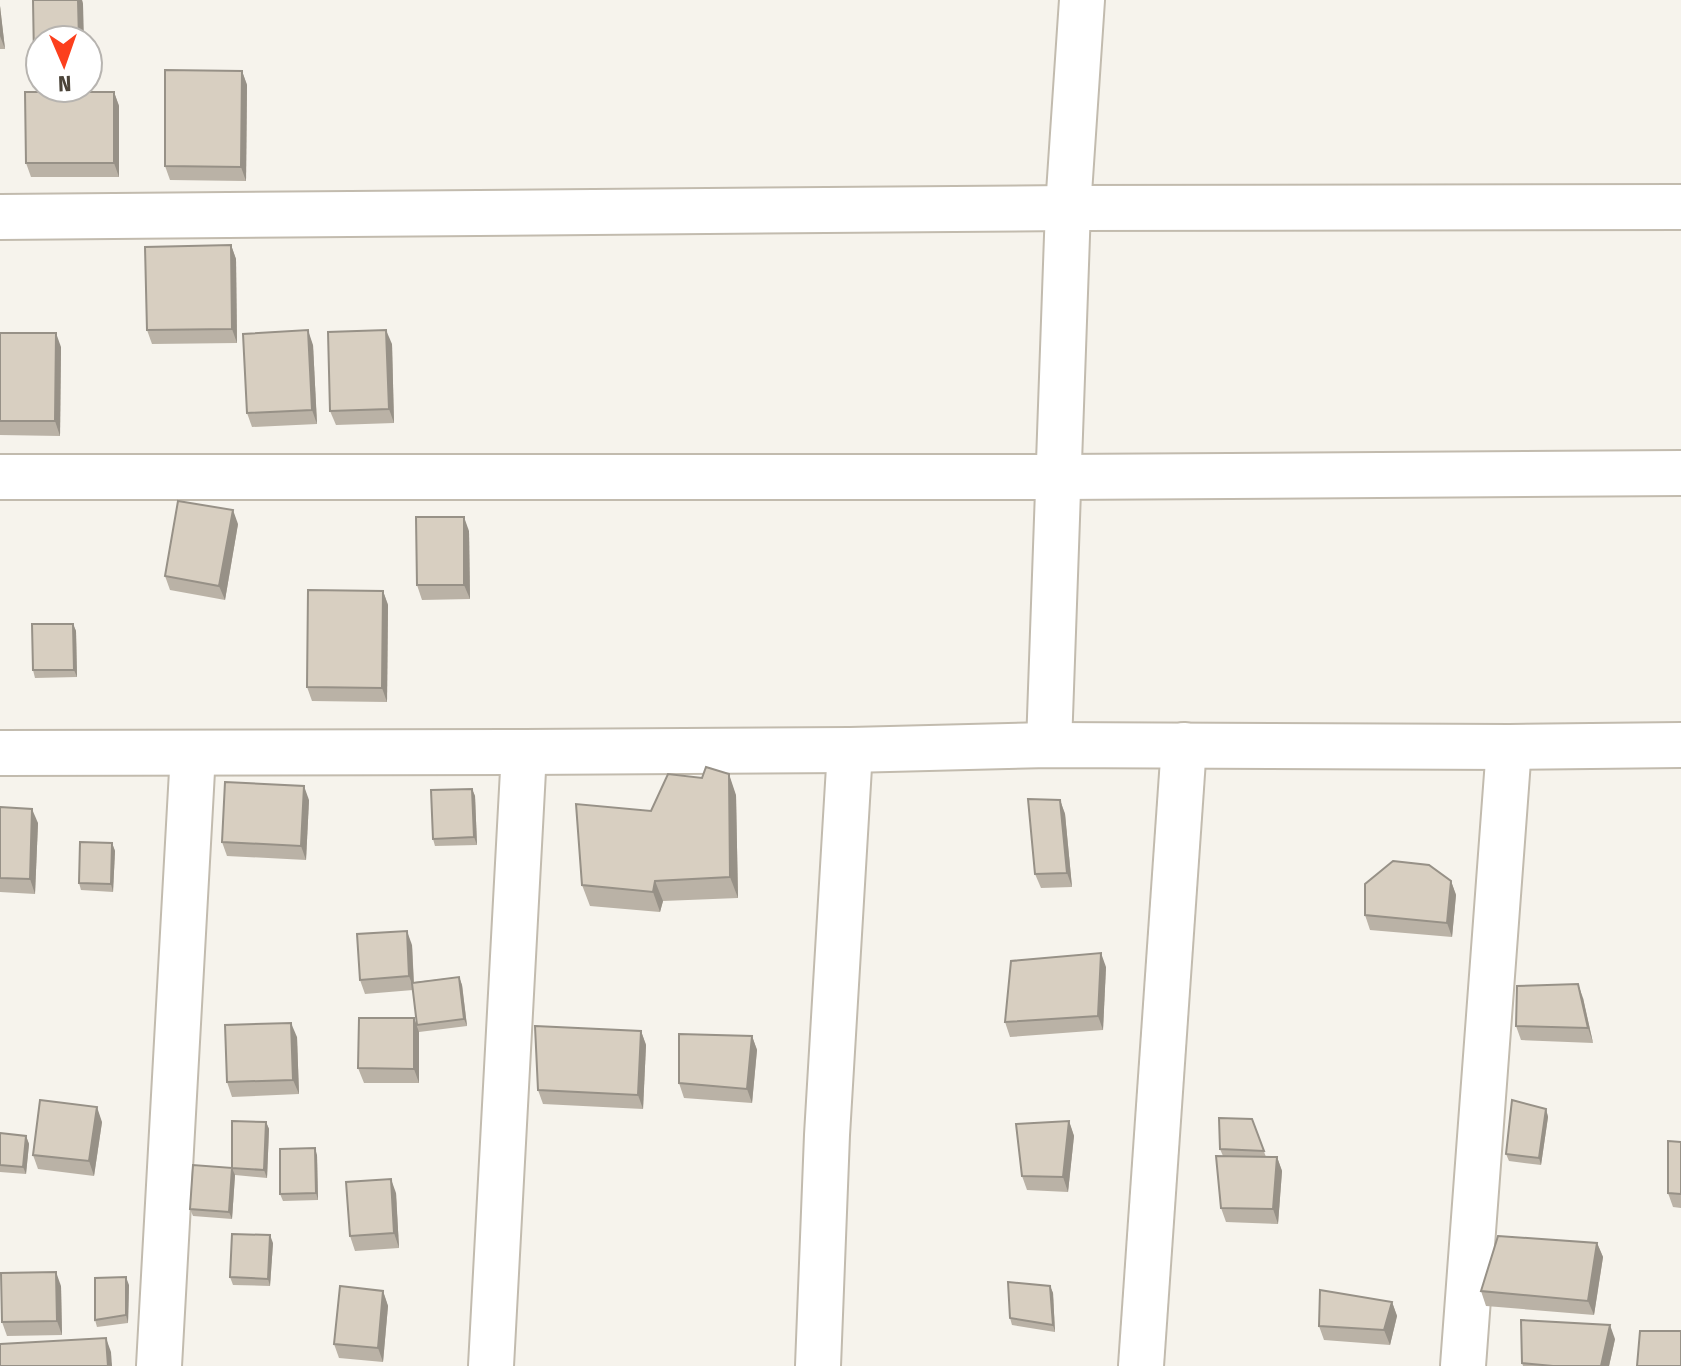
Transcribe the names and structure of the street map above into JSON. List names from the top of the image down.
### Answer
{
  "north": "bottom"
}
